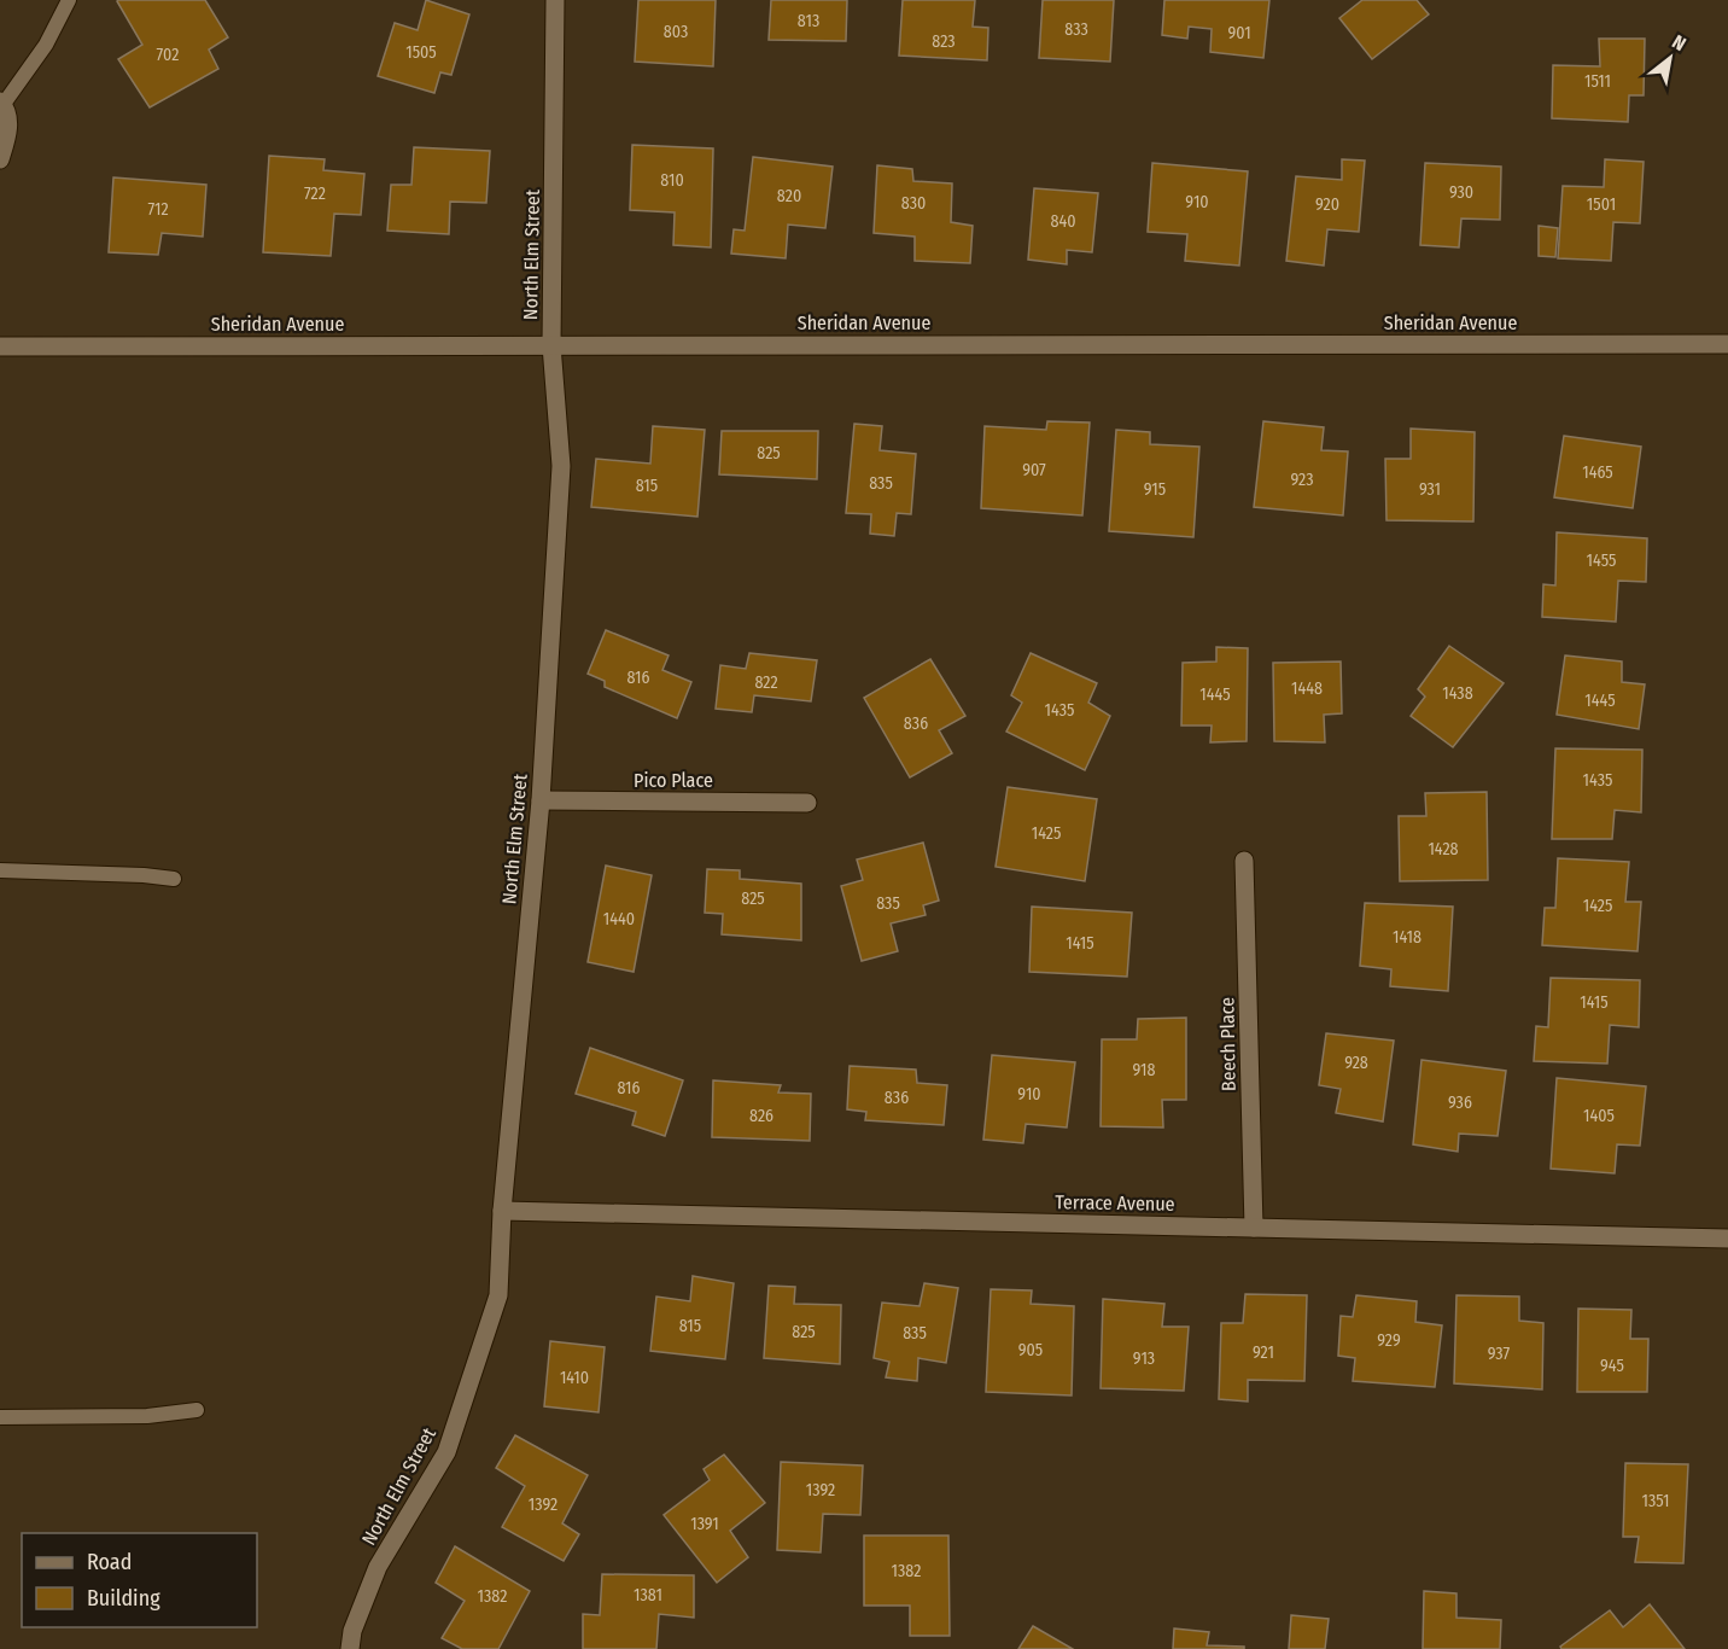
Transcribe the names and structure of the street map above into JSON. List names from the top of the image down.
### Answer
{
  "streets": {
    "street": [
      "North Elm Street",
      "Sheridan Avenue",
      "Pico Place",
      "Beech Place",
      "Terrace Avenue"
    ]
  },
  "crossings": [
    ["North Elm Street", "Sheridan Avenue"],
    ["North Elm Street", "Pico Place"],
    ["North Elm Street", "Terrace Avenue"],
    ["Beech Place", "Terrace Avenue"]
  ],
  "house_numbers": [
    "813",
    "833",
    "803",
    "901",
    "823",
    "1505",
    "702",
    "1511",
    "810",
    "930",
    "722",
    "820",
    "910",
    "830",
    "920",
    "1501",
    "712",
    "840",
    "825",
    "907",
    "1465",
    "923",
    "835",
    "815",
    "915",
    "931",
    "1455",
    "816",
    "822",
    "1448",
    "1438",
    "1445",
    "1445",
    "1435",
    "836",
    "1435",
    "1425",
    "1428",
    "825",
    "835",
    "1425",
    "1440",
    "1418",
    "1415",
    "1415",
    "928",
    "918",
    "816",
    "910",
    "836",
    "936",
    "826",
    "1405",
    "815",
    "825",
    "835",
    "929",
    "905",
    "921",
    "937",
    "913",
    "945",
    "1410",
    "1392",
    "1351",
    "1392",
    "1391",
    "1382",
    "1381",
    "1382"
  ],
  "legend": ["Road", "Building"],
  "north": "top right"
}
